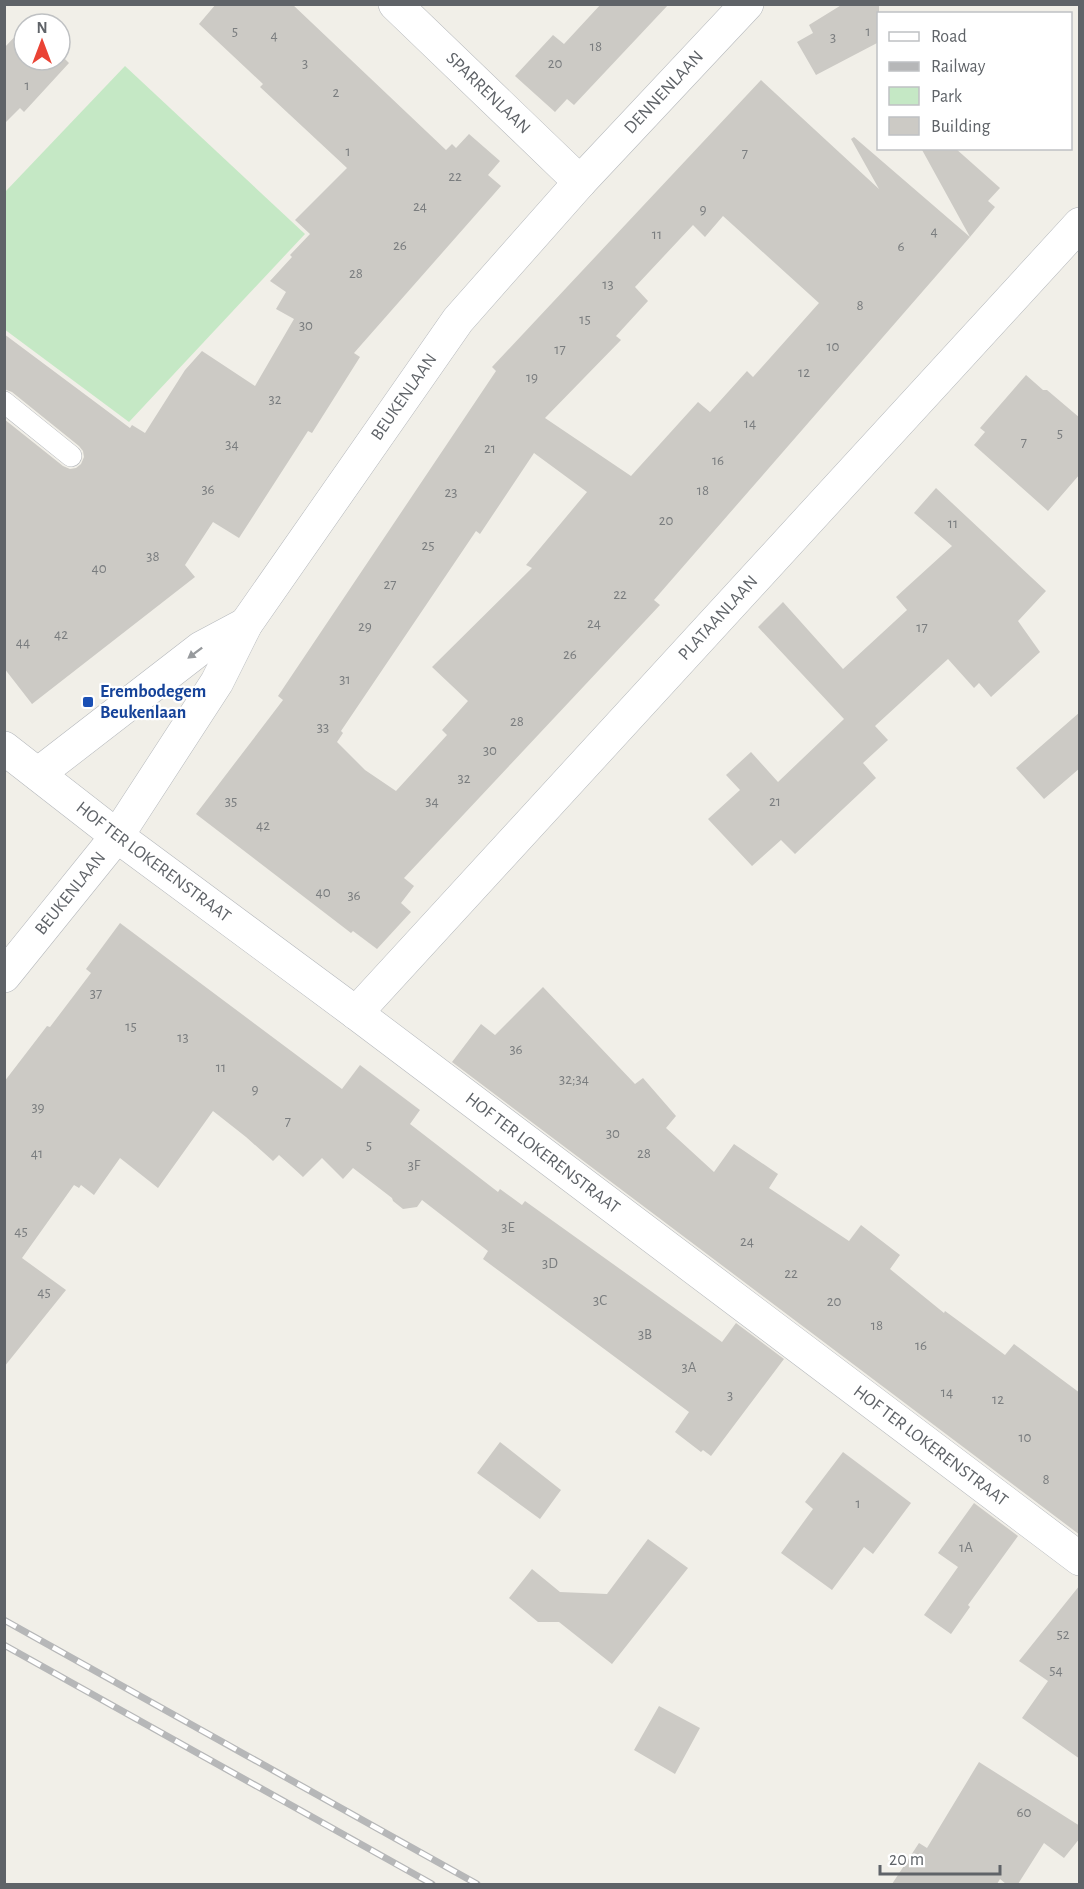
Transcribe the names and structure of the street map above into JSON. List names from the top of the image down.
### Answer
{
  "streets": {
    "street": [
      "SPARRENLAAN",
      "DENNENLAAN",
      "BEUKENLAAN",
      "PLATAANLAAN",
      "HOF TER LOKERENSTRAAT"
    ]
  },
  "crossings": [
    ["SPARRENLAAN", "DENNENLAAN"],
    ["SPARRENLAAN", "BEUKENLAAN"],
    ["DENNENLAAN", "BEUKENLAAN"],
    ["BEUKENLAAN", "HOF TER LOKERENSTRAAT"],
    ["PLATAANLAAN", "HOF TER LOKERENSTRAAT"]
  ],
  "places": {
    "transit": ["Erembodegem Beukenlaan"]
  },
  "house_numbers": [
    "5",
    "1",
    "4",
    "3",
    "18",
    "3",
    "20",
    "1",
    "2",
    "1",
    "7",
    "22",
    "24",
    "9",
    "4",
    "11",
    "26",
    "6",
    "28",
    "13",
    "8",
    "15",
    "30",
    "10",
    "17",
    "12",
    "19",
    "32",
    "14",
    "5",
    "7",
    "34",
    "21",
    "16",
    "36",
    "18",
    "23",
    "20",
    "11",
    "25",
    "38",
    "40",
    "27",
    "22",
    "24",
    "29",
    "17",
    "42",
    "44",
    "26",
    "31",
    "28",
    "33",
    "30",
    "32",
    "35",
    "34",
    "21",
    "42",
    "40",
    "36",
    "37",
    "15",
    "13",
    "36",
    "11",
    "32;34",
    "9",
    "39",
    "7",
    "30",
    "5",
    "41",
    "28",
    "3F",
    "3E",
    "45",
    "24",
    "3D",
    "22",
    "45",
    "3C",
    "20",
    "18",
    "3B",
    "16",
    "3A",
    "14",
    "3",
    "12",
    "10",
    "8",
    "1",
    "1A",
    "52",
    "54",
    "60"
  ],
  "legend": [
    "Road",
    "Railway",
    "Park",
    "Building"
  ],
  "scale_bar": "20 m",
  "north": "top"
}
